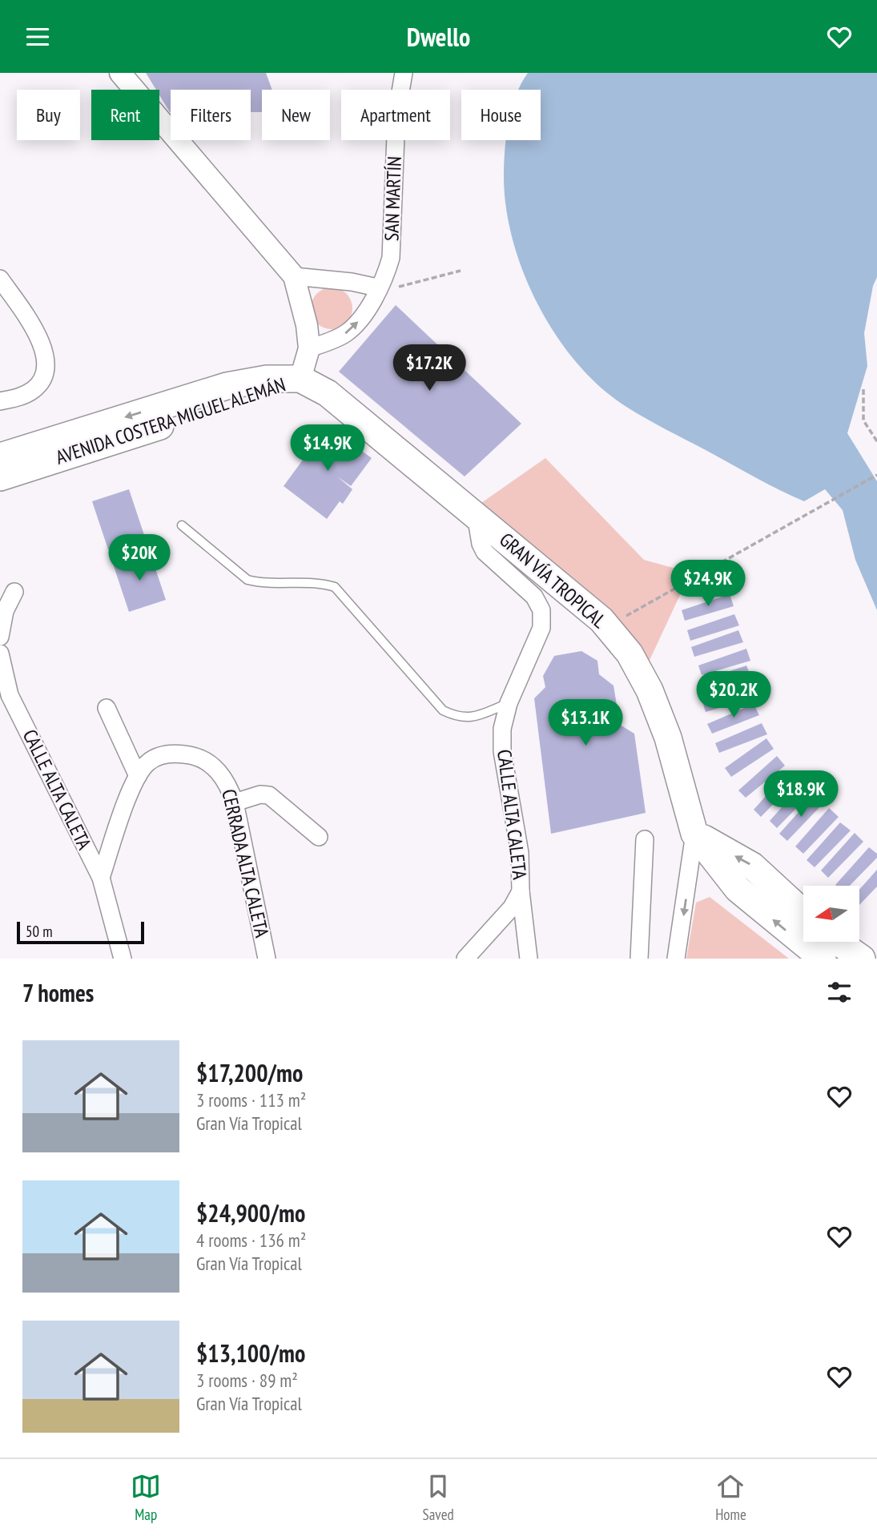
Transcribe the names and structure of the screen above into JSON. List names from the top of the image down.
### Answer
{
  "streets": {
    "main road": ["AVENIDA COSTERA MIGUEL ALEMÁN", "GRAN VÍA TROPICAL"],
    "street": ["SAN MARTÍN", "CALLE ALTA CALETA", "CERRADA ALTA CALETA"]
  },
  "crossings": [
    ["AVENIDA COSTERA MIGUEL ALEMÁN", "GRAN VÍA TROPICAL"],
    ["GRAN VÍA TROPICAL", "CALLE ALTA CALETA"],
    ["CALLE ALTA CALETA", "CERRADA ALTA CALETA"]
  ],
  "scale_bar": "50 m",
  "north": "left",
  "page": {
    "header": "Dwello",
    "chip": [
      "Buy",
      "Rent",
      "Filters",
      "New",
      "Apartment",
      "House"
    ],
    "price": [
      "$17.2K",
      "$14.9K",
      "$20K",
      "$24.9K",
      "$20.2K",
      "$13.1K",
      "$18.9K"
    ],
    "scale": "50 m",
    "heading": "7 homes",
    "list": [
      {
        "name": "$17,200/mo",
        "note": "3 rooms · 113 m² · Gran Vía Tropical"
      },
      {
        "name": "$24,900/mo",
        "note": "4 rooms · 136 m² · Gran Vía Tropical"
      },
      {
        "name": "$13,100/mo",
        "note": "3 rooms · 89 m² · Gran Vía Tropical"
      }
    ],
    "tabs": ["Map", "Saved", "Home"]
  }
}
